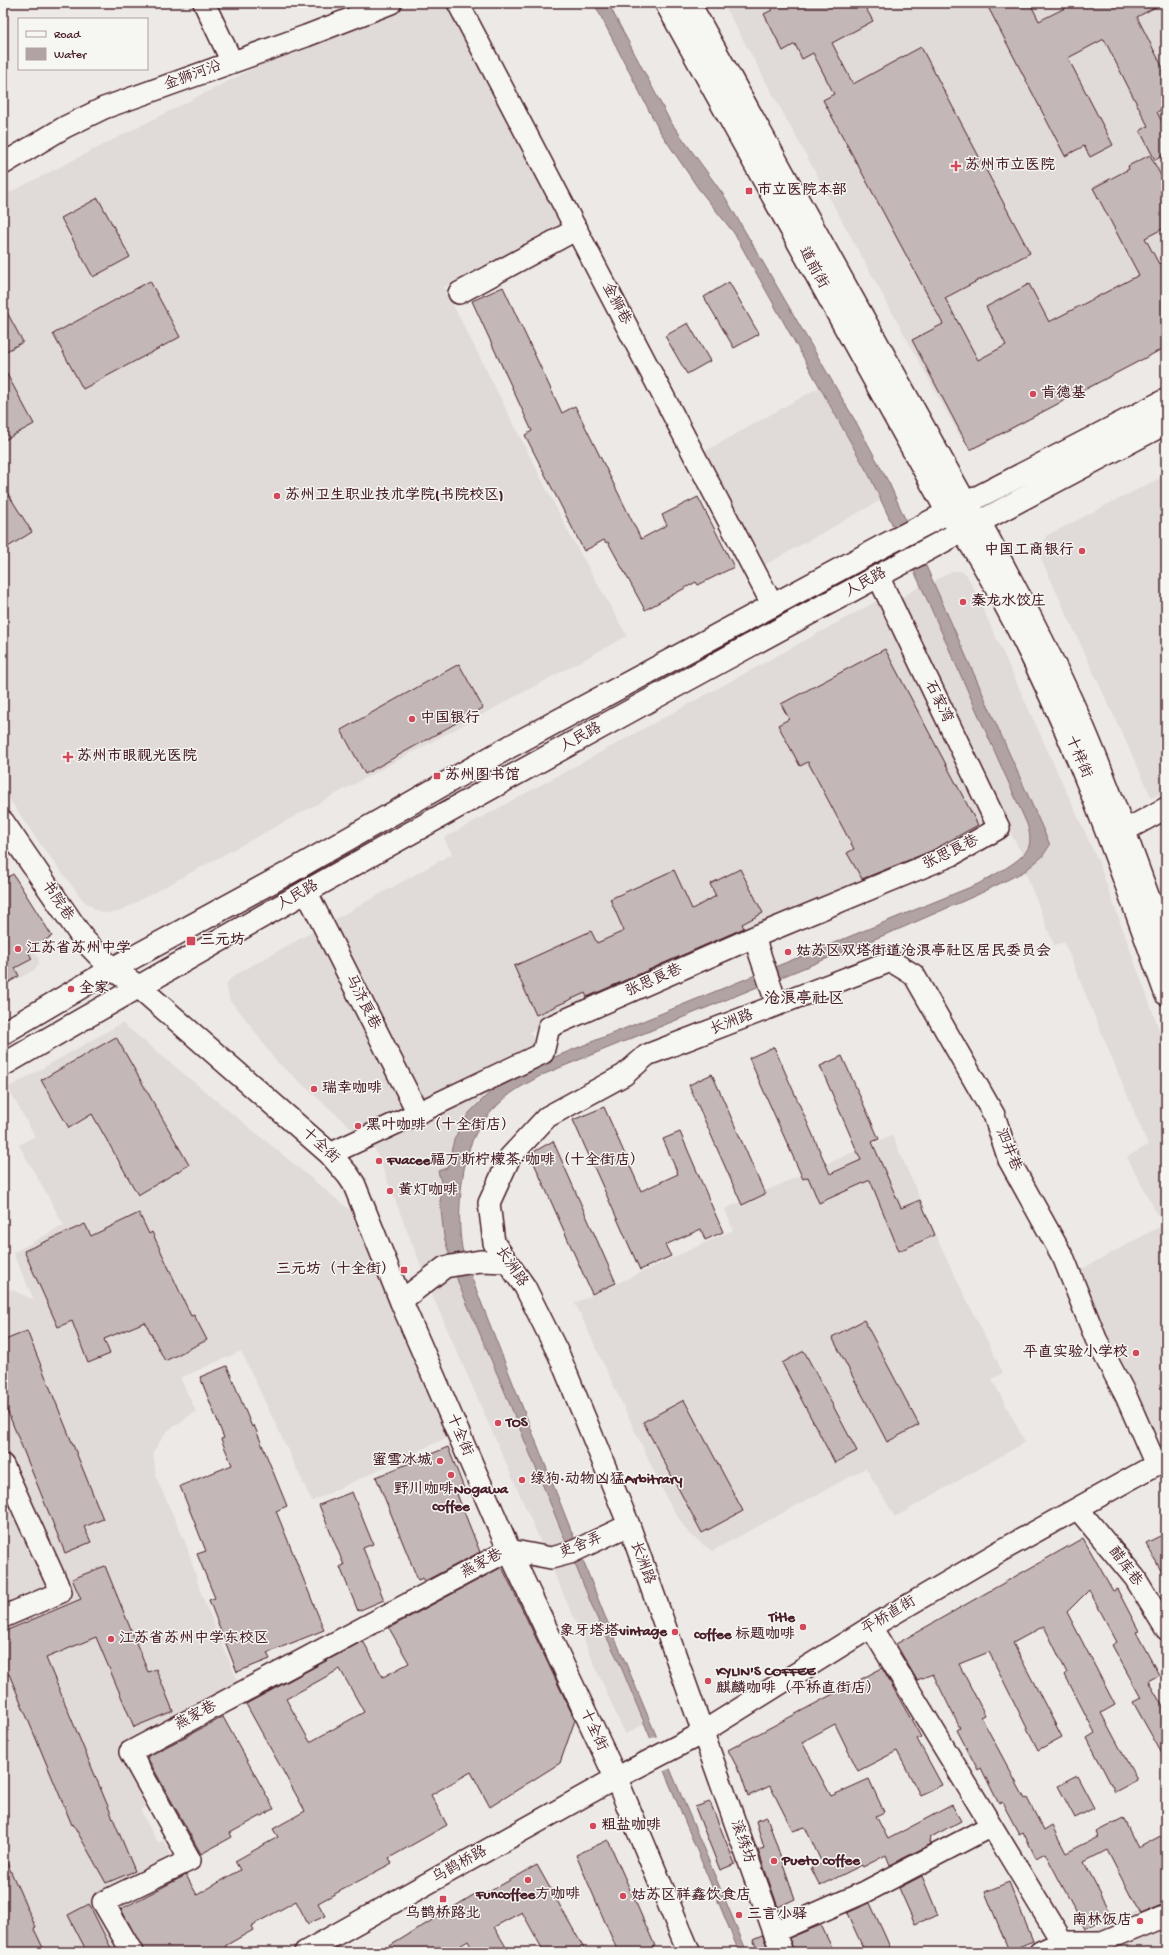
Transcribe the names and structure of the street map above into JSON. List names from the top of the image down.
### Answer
{
  "streets": {
    "main road": [
      "道前街",
      "人民路",
      "十梓街",
      "书院巷",
      "十全街"
    ],
    "street": [
      "金狮河沿",
      "金狮巷",
      "石家湾",
      "张思良巷",
      "马济良巷",
      "长洲路",
      "泗井巷",
      "吏舍弄",
      "燕家巷",
      "醋库巷",
      "平桥直街",
      "滚绣坊",
      "乌鹊桥路"
    ]
  },
  "crossings": [
    ["道前街", "人民路"],
    ["道前街", "十梓街"],
    ["金狮巷", "人民路"],
    ["人民路", "石家湾"],
    ["人民路", "十梓街"],
    ["人民路", "书院巷"],
    ["人民路", "马济良巷"],
    ["人民路", "十全街"],
    ["石家湾", "张思良巷"],
    ["张思良巷", "马济良巷"],
    ["张思良巷", "十全街"],
    ["书院巷", "十全街"],
    ["长洲路", "泗井巷"],
    ["长洲路", "吏舍弄"],
    ["长洲路", "平桥直街"],
    ["长洲路", "滚绣坊"],
    ["十全街", "吏舍弄"],
    ["十全街", "燕家巷"],
    ["十全街", "平桥直街"],
    ["十全街", "乌鹊桥路"],
    ["泗井巷", "平桥直街"],
    ["吏舍弄", "燕家巷"],
    ["醋库巷", "平桥直街"],
    ["平桥直街", "滚绣坊"],
    ["平桥直街", "乌鹊桥路"]
  ],
  "districts": ["沧浪亭社区"],
  "places": {
    "health": ["苏州市立医院", "苏州市眼视光医院"],
    "transit": [
      "市立医院本部",
      "苏州图书馆",
      "三元坊",
      "三元坊（十全街）",
      "乌鹊桥路北"
    ],
    "other": [
      "肯德基",
      "苏州卫生职业技术学院(书院校区)",
      "中国工商银行",
      "秦龙水饺庄",
      "中国银行",
      "江苏省苏州中学",
      "姑苏区双塔街道沧浪亭社区居民委员会",
      "全家",
      "瑞幸咖啡",
      "黑叶咖啡（十全街店）",
      "Fvacee福万斯柠檬茶·咖啡（十全街店）",
      "黄灯咖啡",
      "平直实验小学校",
      "TOS",
      "蜜雪冰城",
      "野川咖啡Nogawa coffee",
      "绿狗·动物凶猛Arbitrary",
      "Title coffee 标题咖啡",
      "象牙塔塔vintage",
      "江苏省苏州中学东校区",
      "KYLIN'S COFFEE 麒麟咖啡（平桥直街店）",
      "粗盐咖啡",
      "Pueto coffee",
      "Funcoffee方咖啡",
      "姑苏区祥鑫饮食店",
      "三言小驿",
      "南林饭店"
    ]
  },
  "legend": ["Road", "Water"]
}
